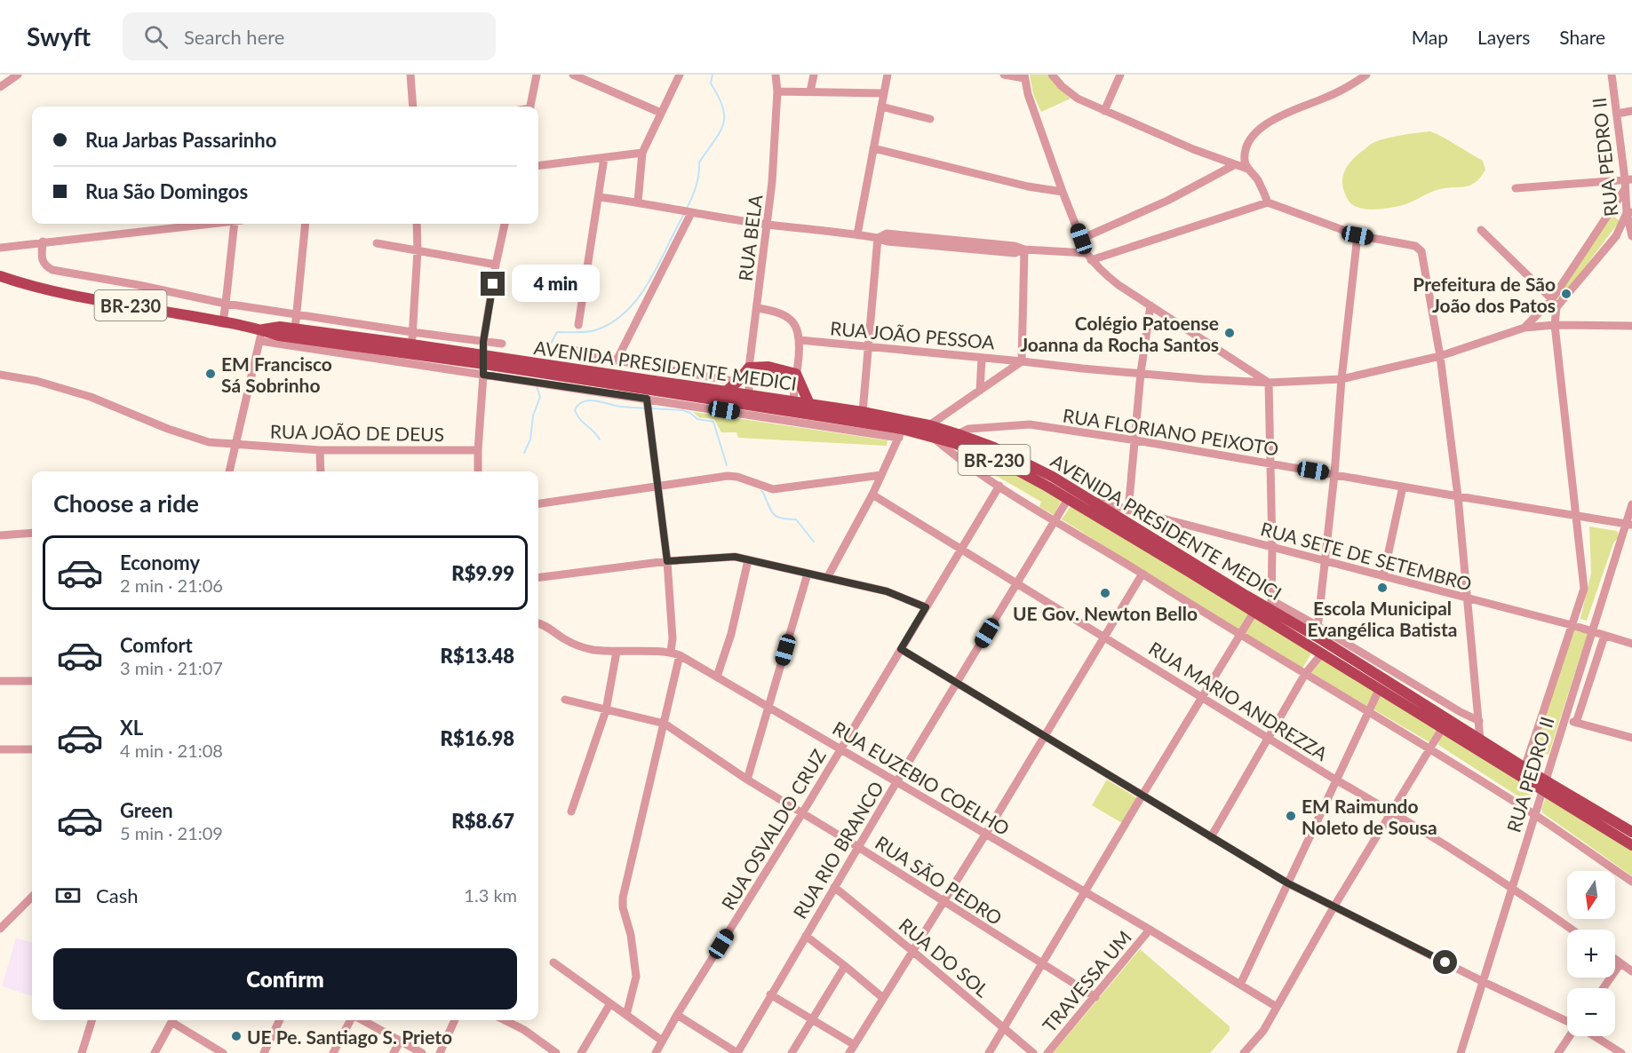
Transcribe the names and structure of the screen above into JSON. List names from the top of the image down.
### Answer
{
  "streets": {
    "main road": ["BR-230", "AVENIDA PRESIDENTE MEDICI"],
    "street": [
      "RUA PEDRO II",
      "RUA BELA",
      "RUA JOÃO PESSOA",
      "RUA FLORIANO PEIXOTO",
      "RUA JOÃO DE DEUS",
      "RUA SETE DE SETEMBRO",
      "RUA MARIO ANDREZZA",
      "RUA EUZEBIO COELHO",
      "RUA OSVALDO CRUZ",
      "RUA RIO BRANCO",
      "RUA SÃO PEDRO",
      "RUA DO SOL",
      "TRAVESSA UM"
    ]
  },
  "crossings": [
    ["RUA PEDRO II", "RUA JOÃO PESSOA"],
    ["RUA PEDRO II", "AVENIDA PRESIDENTE MEDICI"],
    ["RUA PEDRO II", "RUA FLORIANO PEIXOTO"],
    ["RUA PEDRO II", "RUA SETE DE SETEMBRO"],
    ["RUA PEDRO II", "RUA MARIO ANDREZZA"],
    ["RUA BELA", "AVENIDA PRESIDENTE MEDICI"],
    ["BR-230", "AVENIDA PRESIDENTE MEDICI"],
    ["BR-230", "RUA JOÃO DE DEUS"],
    ["AVENIDA PRESIDENTE MEDICI", "RUA FLORIANO PEIXOTO"],
    ["AVENIDA PRESIDENTE MEDICI", "RUA JOÃO DE DEUS"],
    ["AVENIDA PRESIDENTE MEDICI", "RUA SETE DE SETEMBRO"],
    ["AVENIDA PRESIDENTE MEDICI", "RUA OSVALDO CRUZ"],
    ["AVENIDA PRESIDENTE MEDICI", "RUA RIO BRANCO"],
    ["RUA MARIO ANDREZZA", "RUA OSVALDO CRUZ"],
    ["RUA MARIO ANDREZZA", "RUA RIO BRANCO"],
    ["RUA EUZEBIO COELHO", "RUA OSVALDO CRUZ"],
    ["RUA EUZEBIO COELHO", "RUA RIO BRANCO"],
    ["RUA EUZEBIO COELHO", "TRAVESSA UM"],
    ["RUA OSVALDO CRUZ", "RUA SÃO PEDRO"],
    ["RUA RIO BRANCO", "RUA SÃO PEDRO"],
    ["RUA RIO BRANCO", "RUA DO SOL"],
    ["RUA SÃO PEDRO", "TRAVESSA UM"]
  ],
  "places": [
    "Prefeitura de São João dos Patos",
    "Colégio Patoense Joanna da Rocha Santos",
    "EM Francisco Sá Sobrinho",
    "Escola Municipal Evangélica Batista",
    "UE Gov. Newton Bello",
    "EM Raimundo Noleto de Sousa",
    "UE Pe. Santiago S. Prieto"
  ],
  "north": "bottom",
  "page": {
    "header": "Swyft",
    "search": "Search here",
    "nav": ["Map", "Layers", "Share"],
    "banner": ["Rua Jarbas Passarinho", "Rua São Domingos"],
    "bubble": "4 min",
    "heading": "Choose a ride",
    "list": [
      {
        "name": "Economy",
        "note": "2 min · 21:06",
        "value": "R$9.99"
      },
      {
        "name": "Comfort",
        "note": "3 min · 21:07",
        "value": "R$13.48"
      },
      {
        "name": "XL",
        "note": "4 min · 21:08",
        "value": "R$16.98"
      },
      {
        "name": "Green",
        "note": "5 min · 21:09",
        "value": "R$8.67"
      }
    ],
    "pay": ["Cash", "1.3 km"],
    "map_buttons": ["+", "−"],
    "buttons": "Confirm"
  }
}
